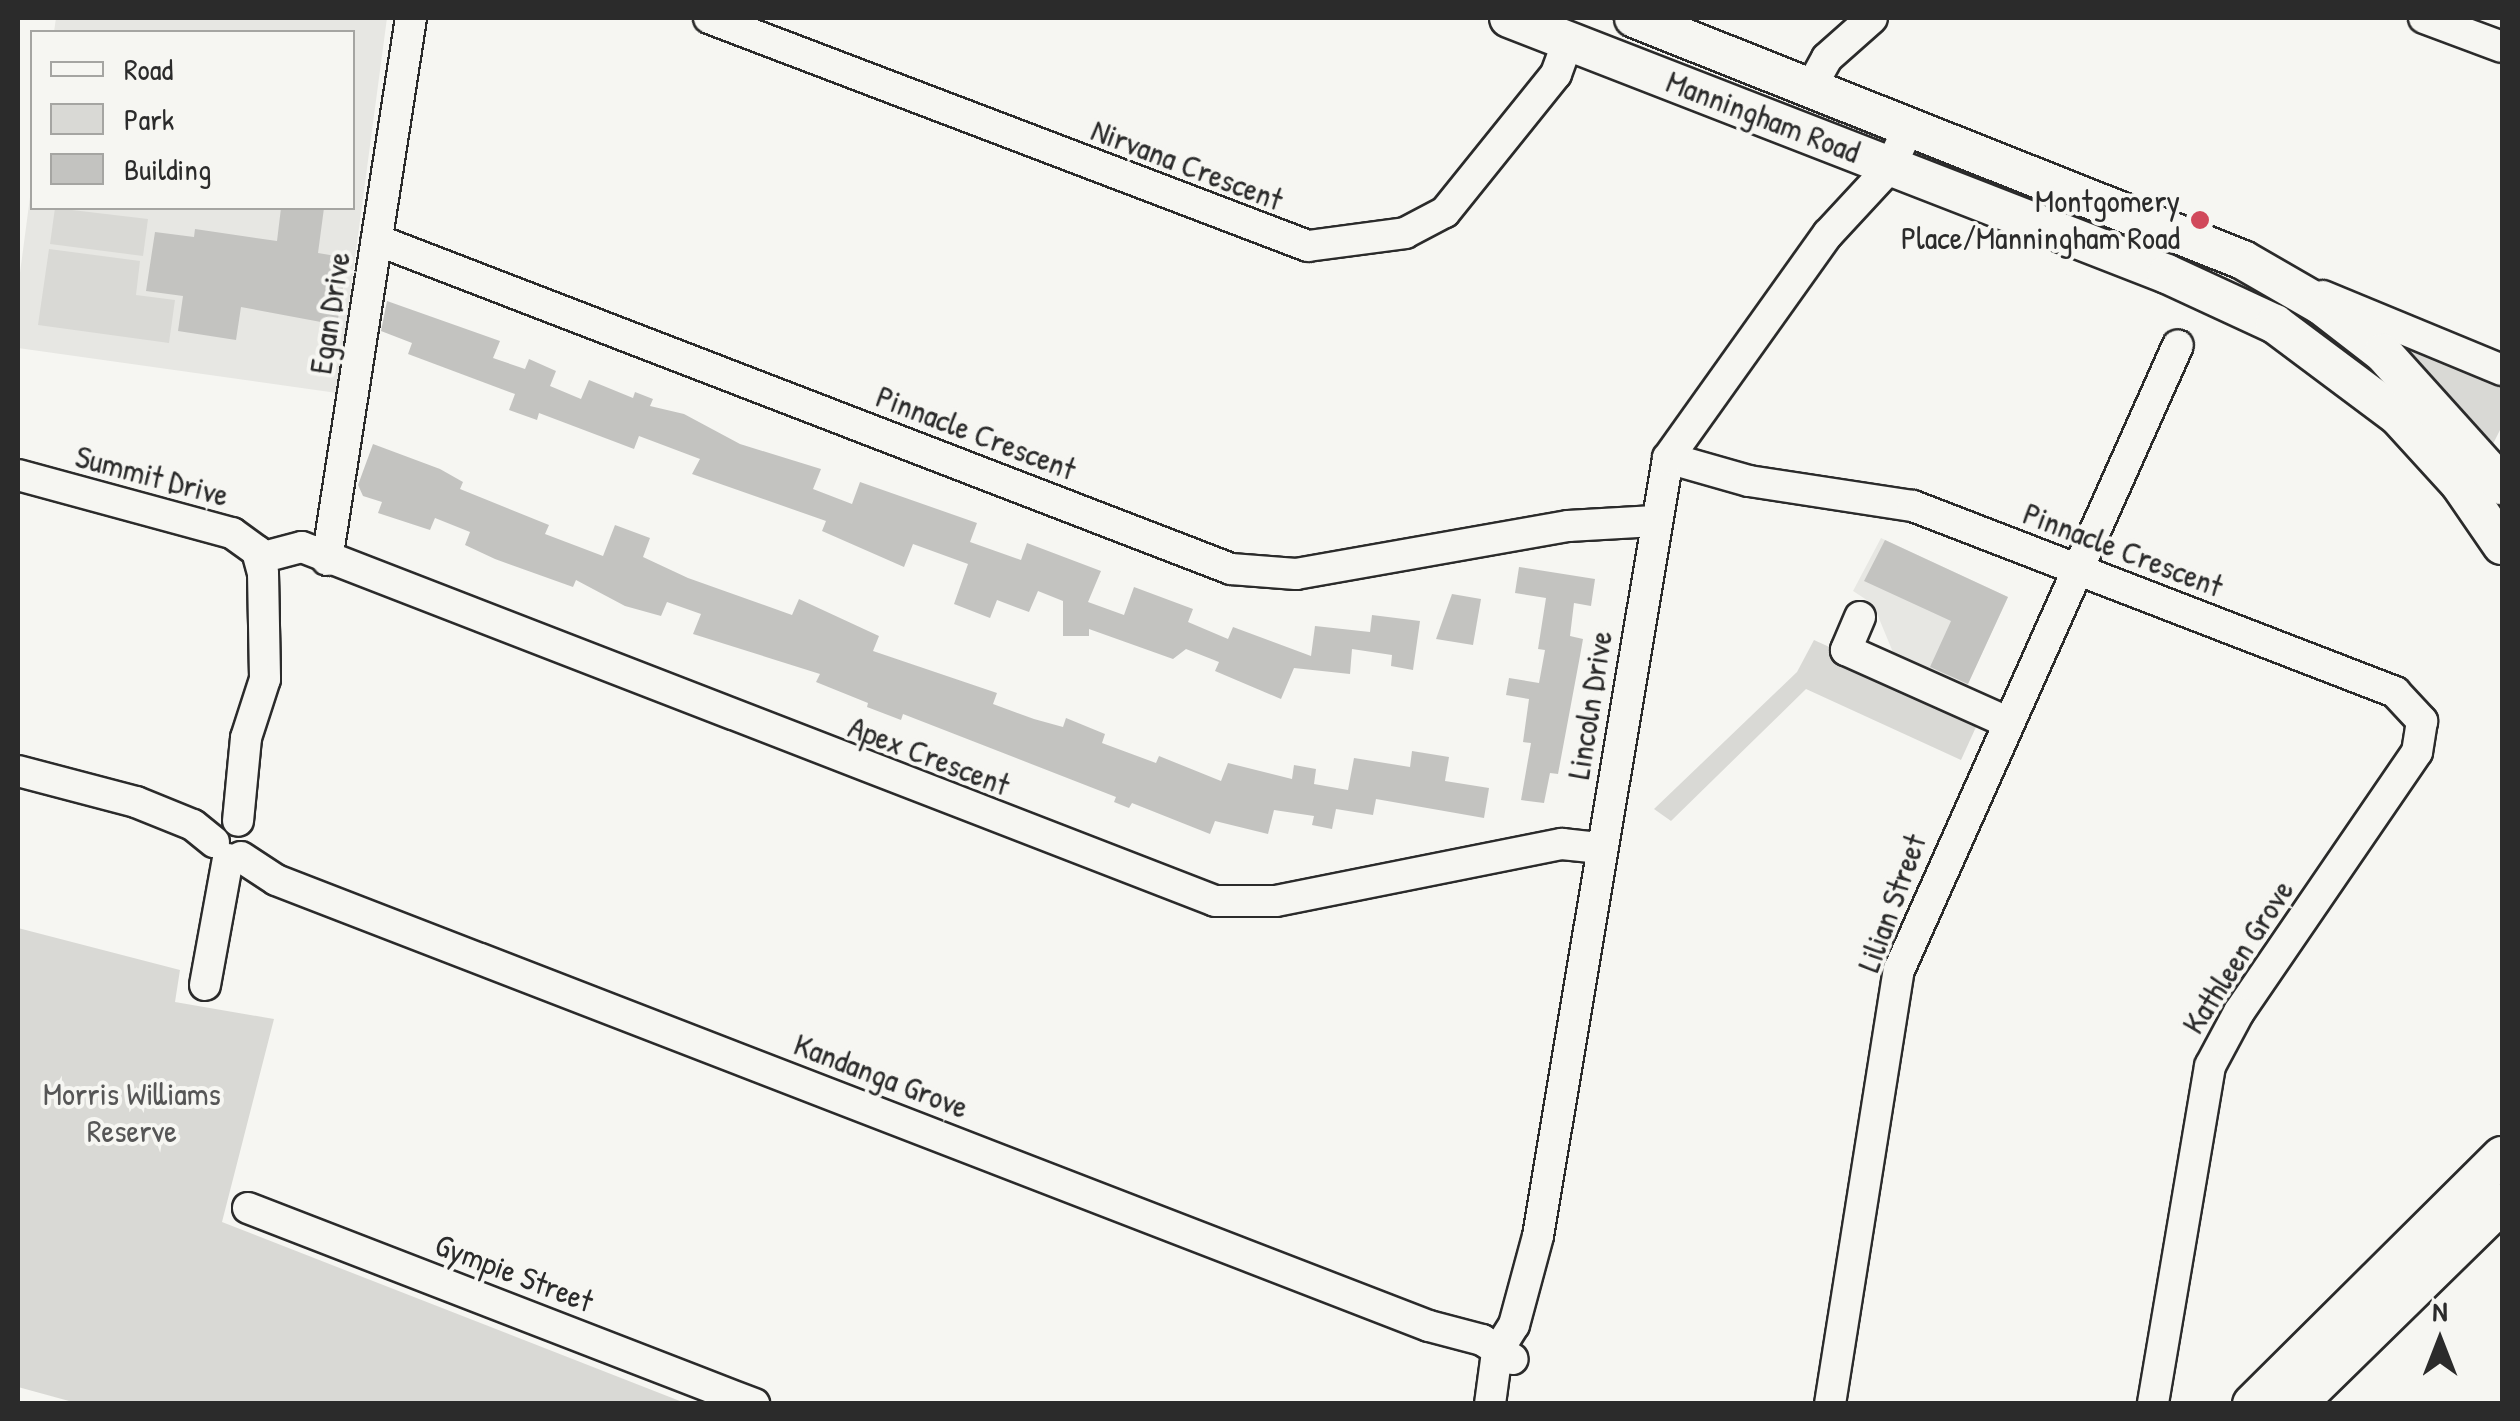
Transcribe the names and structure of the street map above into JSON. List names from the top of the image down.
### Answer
{
  "streets": {
    "main road": ["Manningham Road"],
    "street": [
      "Nirvana Crescent",
      "Egan Drive",
      "Pinnacle Crescent",
      "Summit Drive",
      "Lincoln Drive",
      "Apex Crescent",
      "Lilian Street",
      "Kathleen Grove",
      "Kandanga Grove",
      "Gympie Street"
    ]
  },
  "crossings": [
    ["Manningham Road", "Nirvana Crescent"],
    ["Manningham Road", "Lincoln Drive"],
    ["Egan Drive", "Pinnacle Crescent"],
    ["Egan Drive", "Apex Crescent"],
    ["Pinnacle Crescent", "Lincoln Drive"],
    ["Pinnacle Crescent", "Lilian Street"],
    ["Pinnacle Crescent", "Kathleen Grove"],
    ["Lincoln Drive", "Apex Crescent"],
    ["Lincoln Drive", "Kandanga Grove"]
  ],
  "parks": ["Morris Williams Reserve"],
  "places": ["Montgomery Place/Manningham Road"],
  "legend": ["Road", "Park", "Building"],
  "north": "top"
}
